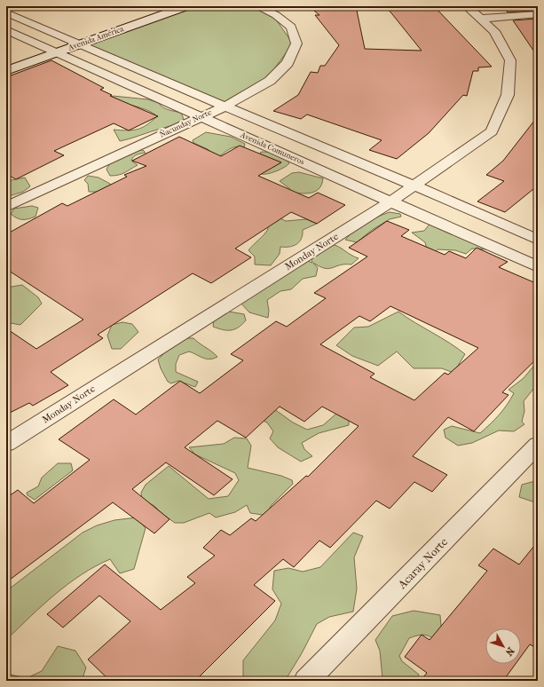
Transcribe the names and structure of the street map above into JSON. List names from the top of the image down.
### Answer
{
  "streets": {
    "main road": ["Avenida América"],
    "street": [
      "Ñacunday Norte",
      "Avenida Comuneros",
      "Monday Norte",
      "Acaray Norte"
    ]
  },
  "crossings": [
    ["Avenida América", "Avenida Comuneros"],
    ["Ñacunday Norte", "Avenida Comuneros"],
    ["Avenida Comuneros", "Monday Norte"]
  ],
  "north": "bottom right"
}
